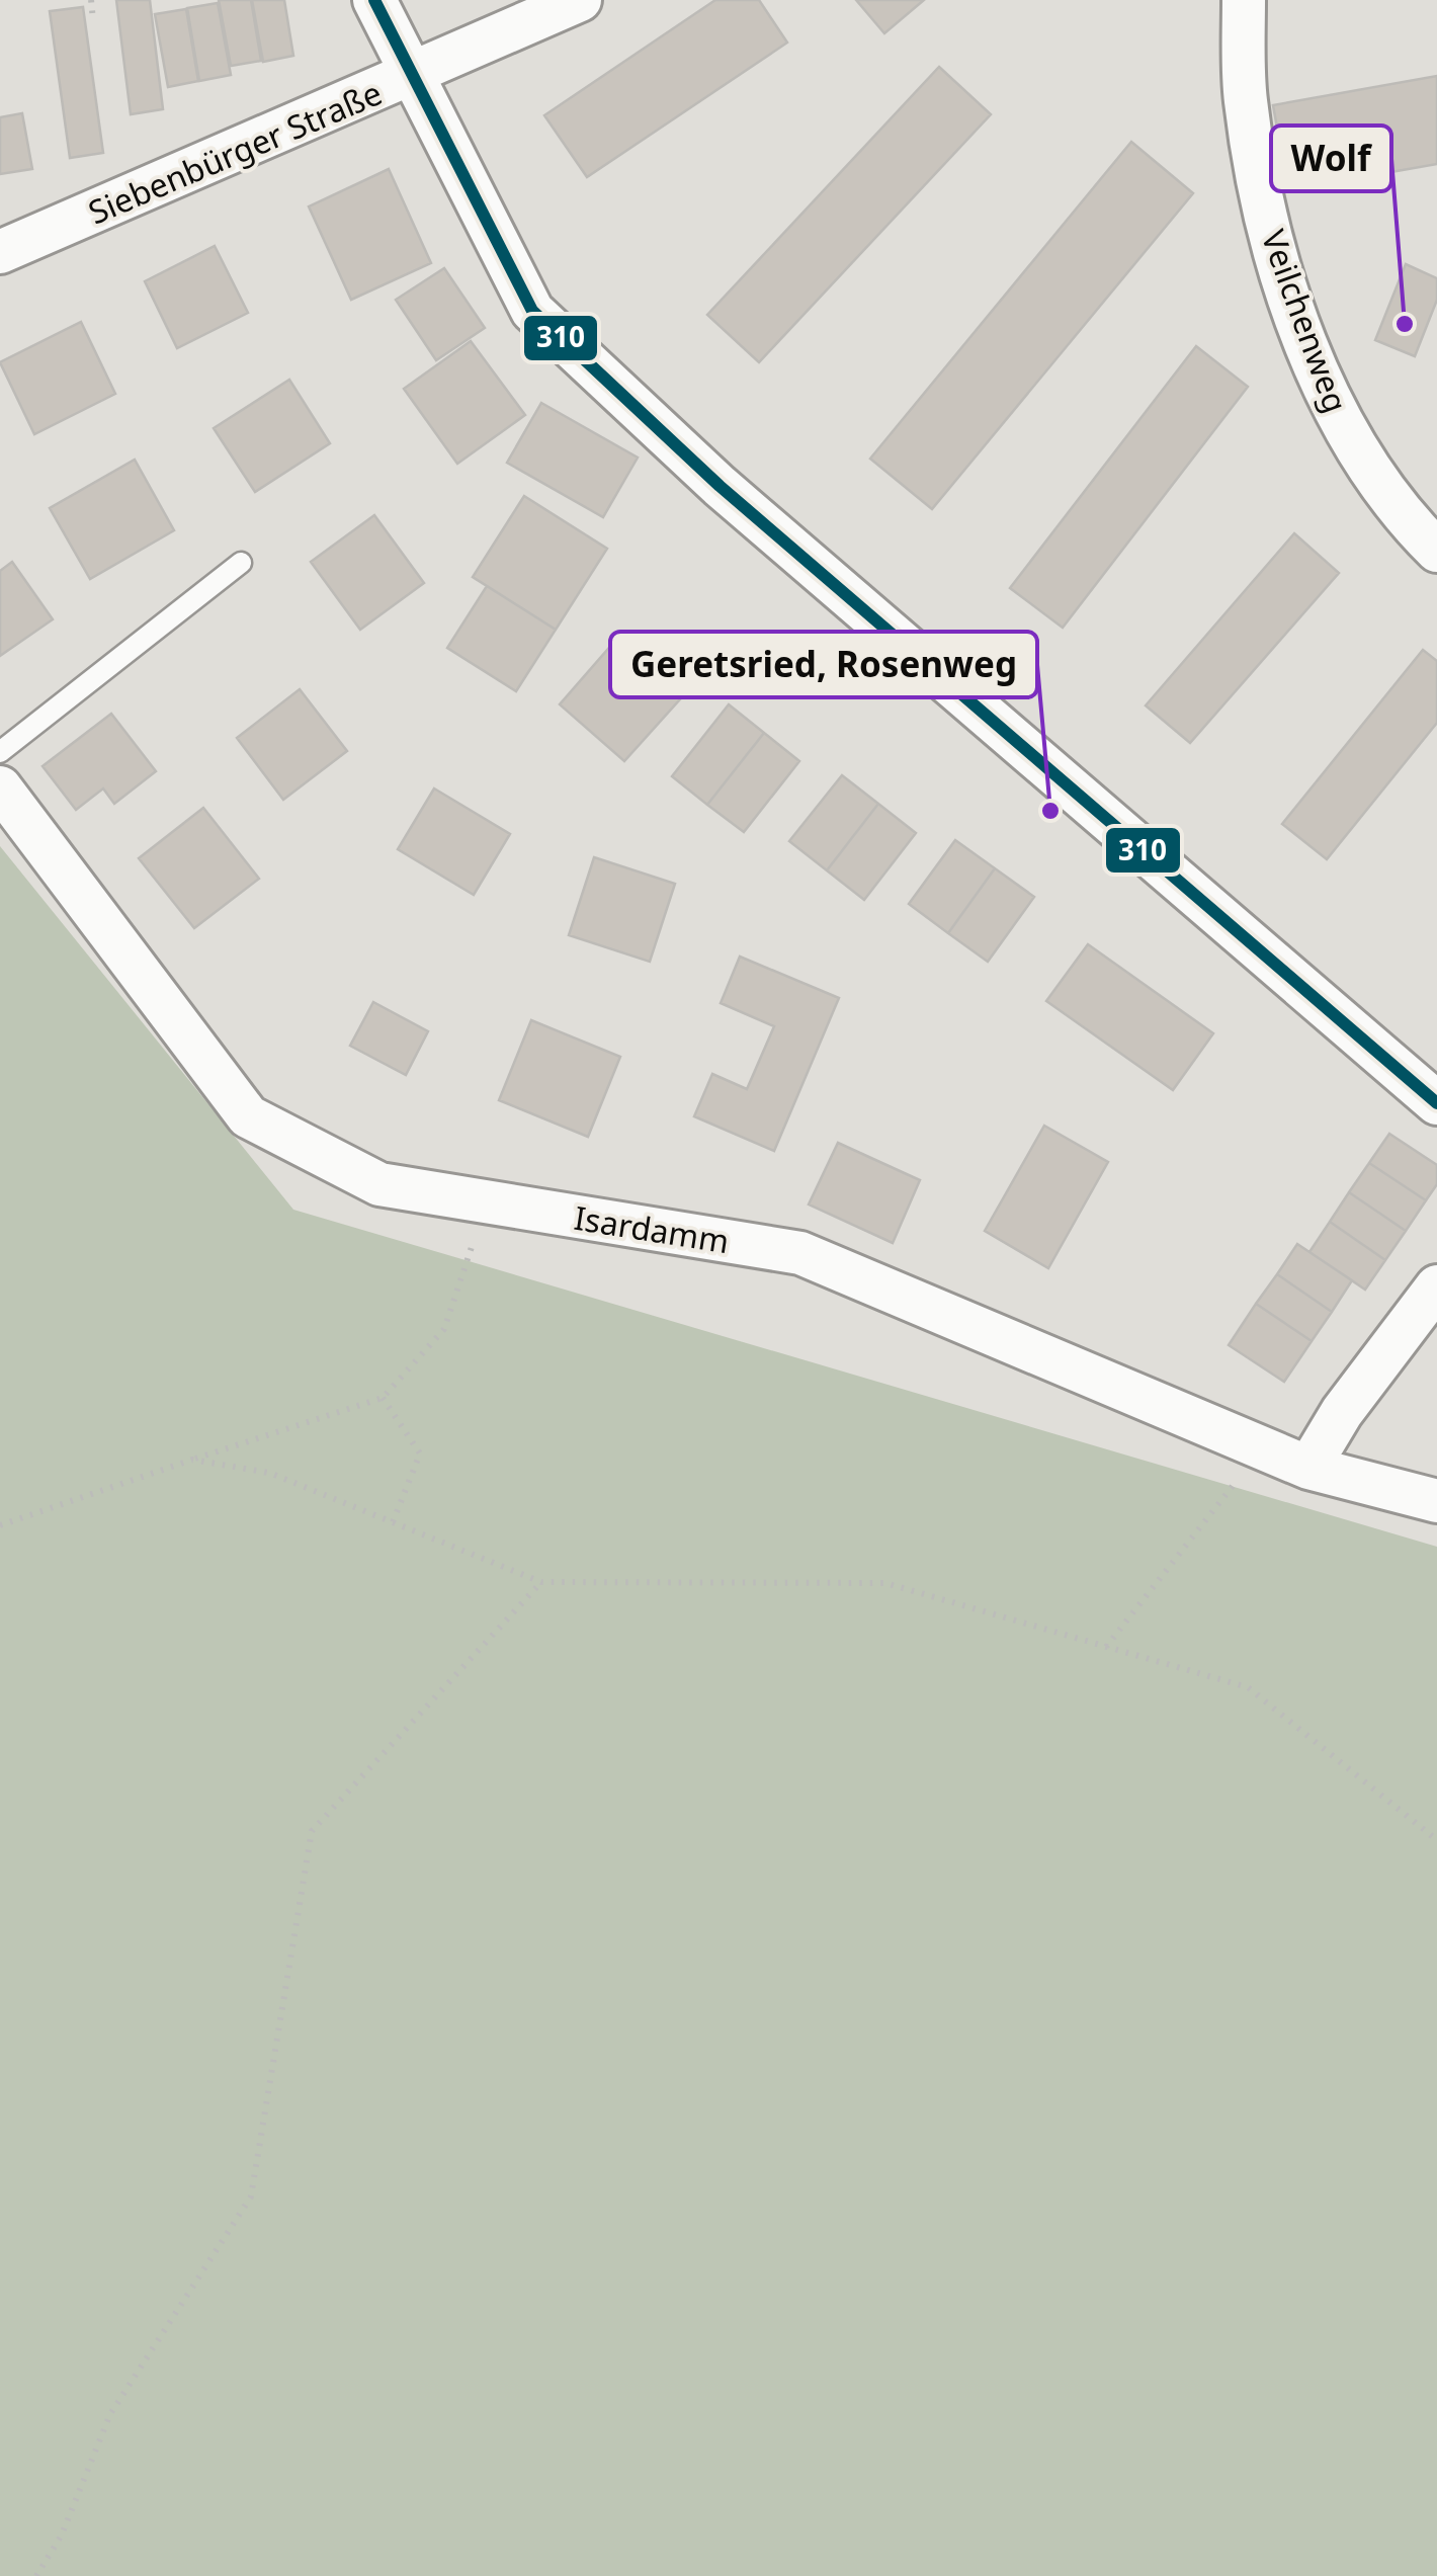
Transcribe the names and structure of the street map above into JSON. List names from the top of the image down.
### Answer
{
  "streets": {
    "street": ["Siebenbürger Straße", "Veilchenweg", "Isardamm"]
  },
  "places": ["Wolf", "Geretsried, Rosenweg"],
  "lines": ["transit line 310"]
}
